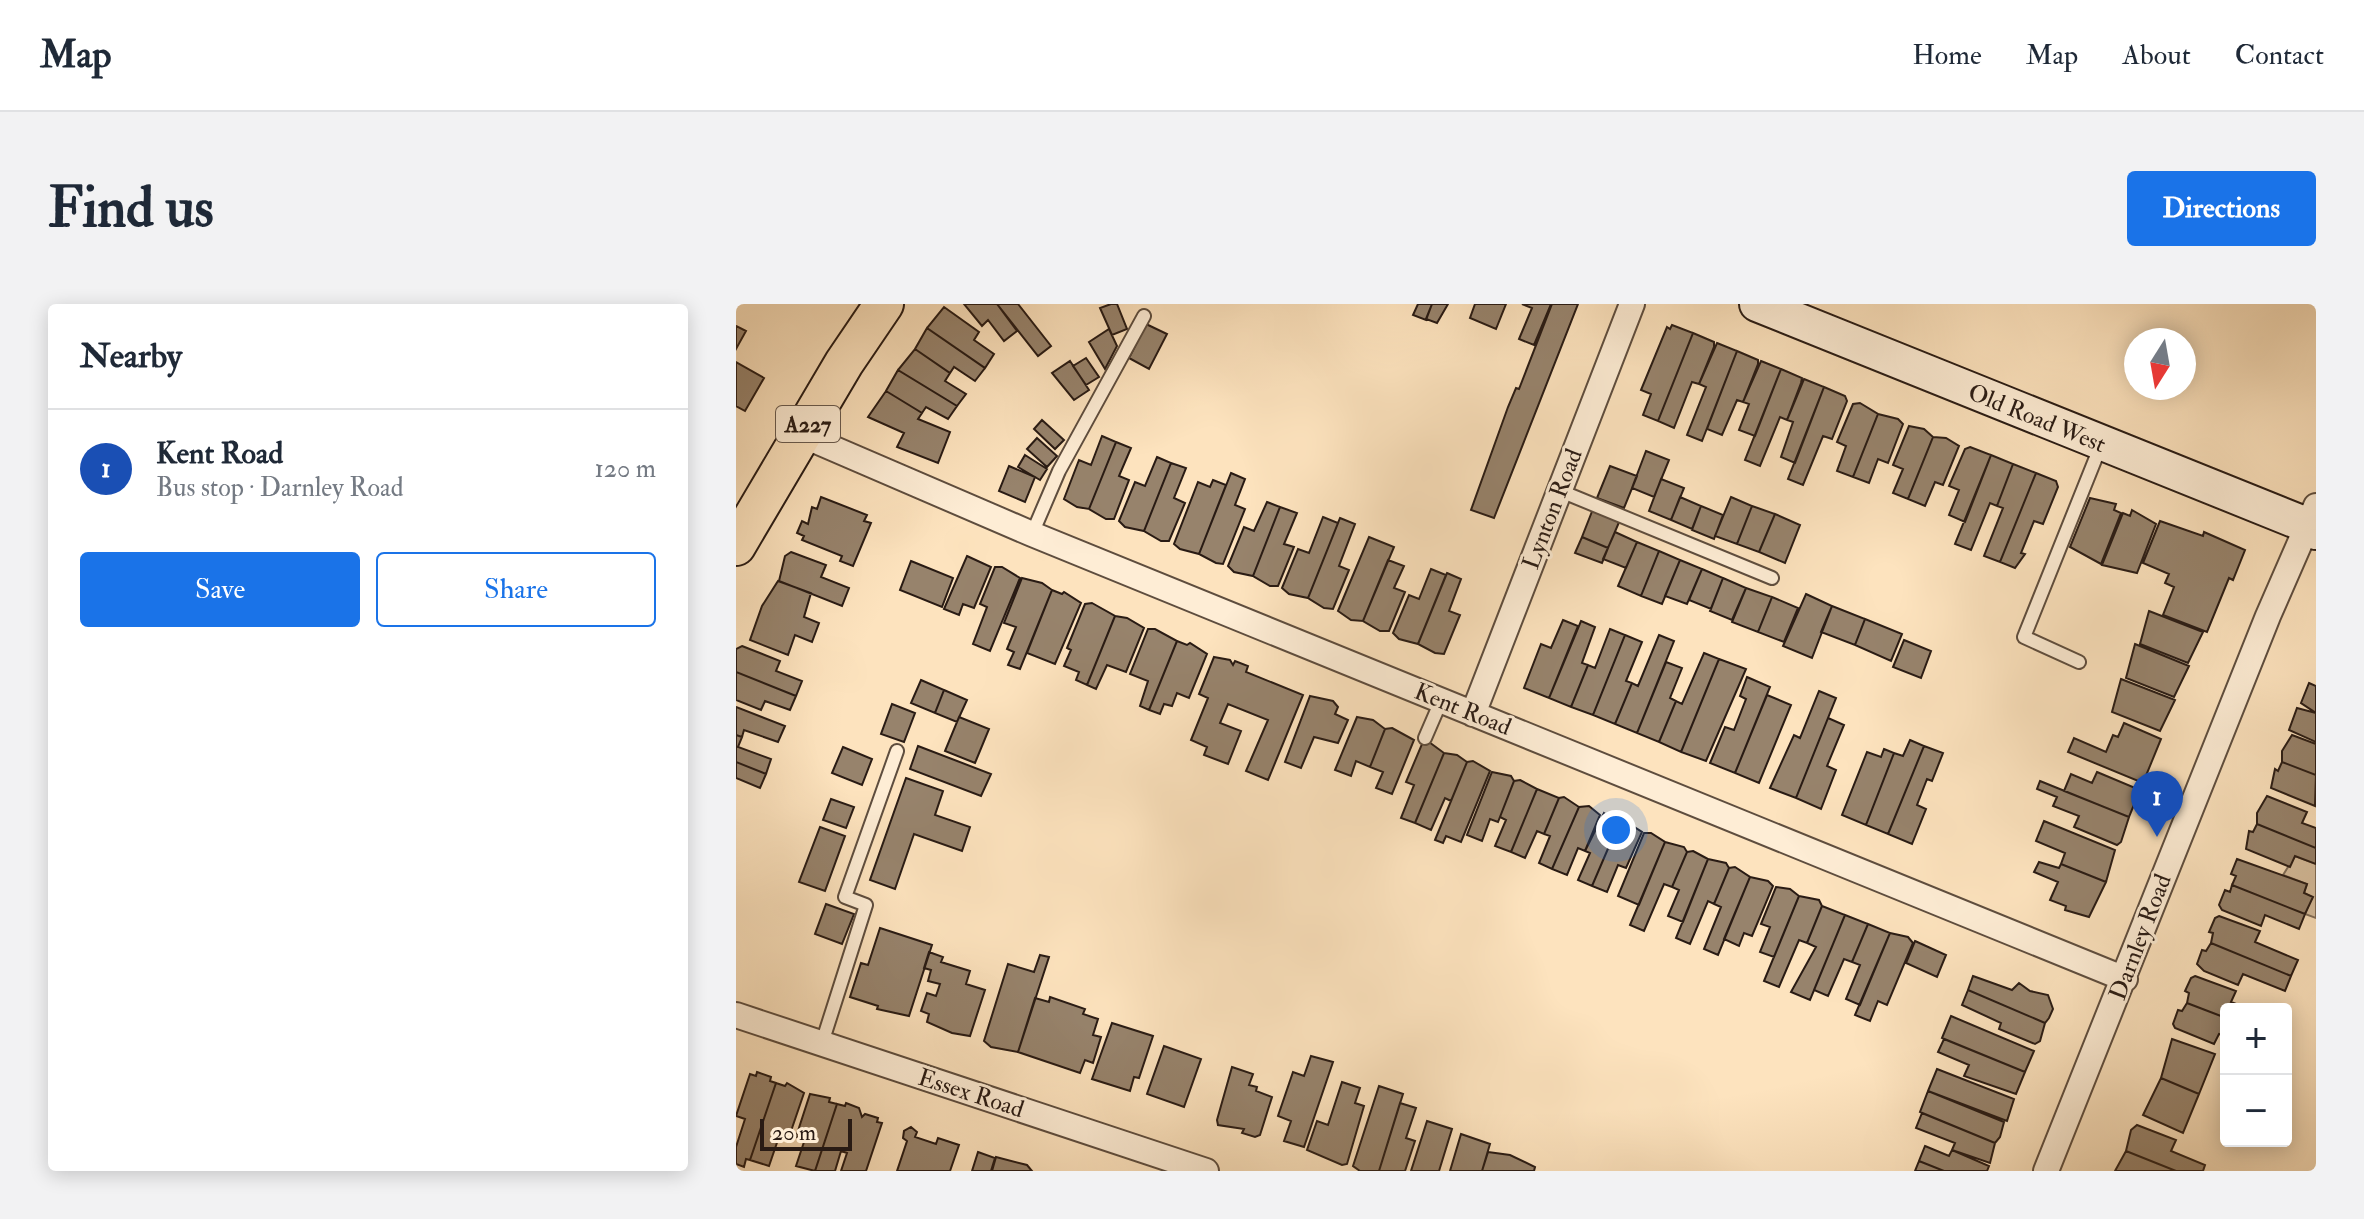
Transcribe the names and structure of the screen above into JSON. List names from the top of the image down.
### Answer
{
  "streets": {
    "main road": ["Old Road West", "A227"],
    "street": [
      "Lynton Road",
      "Kent Road",
      "Darnley Road",
      "Essex Road"
    ]
  },
  "crossings": [
    ["Old Road West", "Darnley Road"],
    ["A227", "Kent Road"],
    ["Lynton Road", "Kent Road"],
    ["Kent Road", "Darnley Road"]
  ],
  "scale_bar": "20 m",
  "north": "bottom",
  "page": {
    "header": "Map",
    "nav": [
      "Home",
      "Map",
      "About",
      "Contact"
    ],
    "buttons": [
      "Directions",
      ["Save", "Share"]
    ],
    "title": "Find us",
    "heading": "Nearby",
    "list": [
      {
        "mark": "1",
        "name": "Kent Road",
        "note": "Bus stop · Darnley Road",
        "value": "120 m"
      }
    ],
    "pins": "1",
    "map_buttons": ["+", "−"],
    "scale": "20 m"
  }
}
